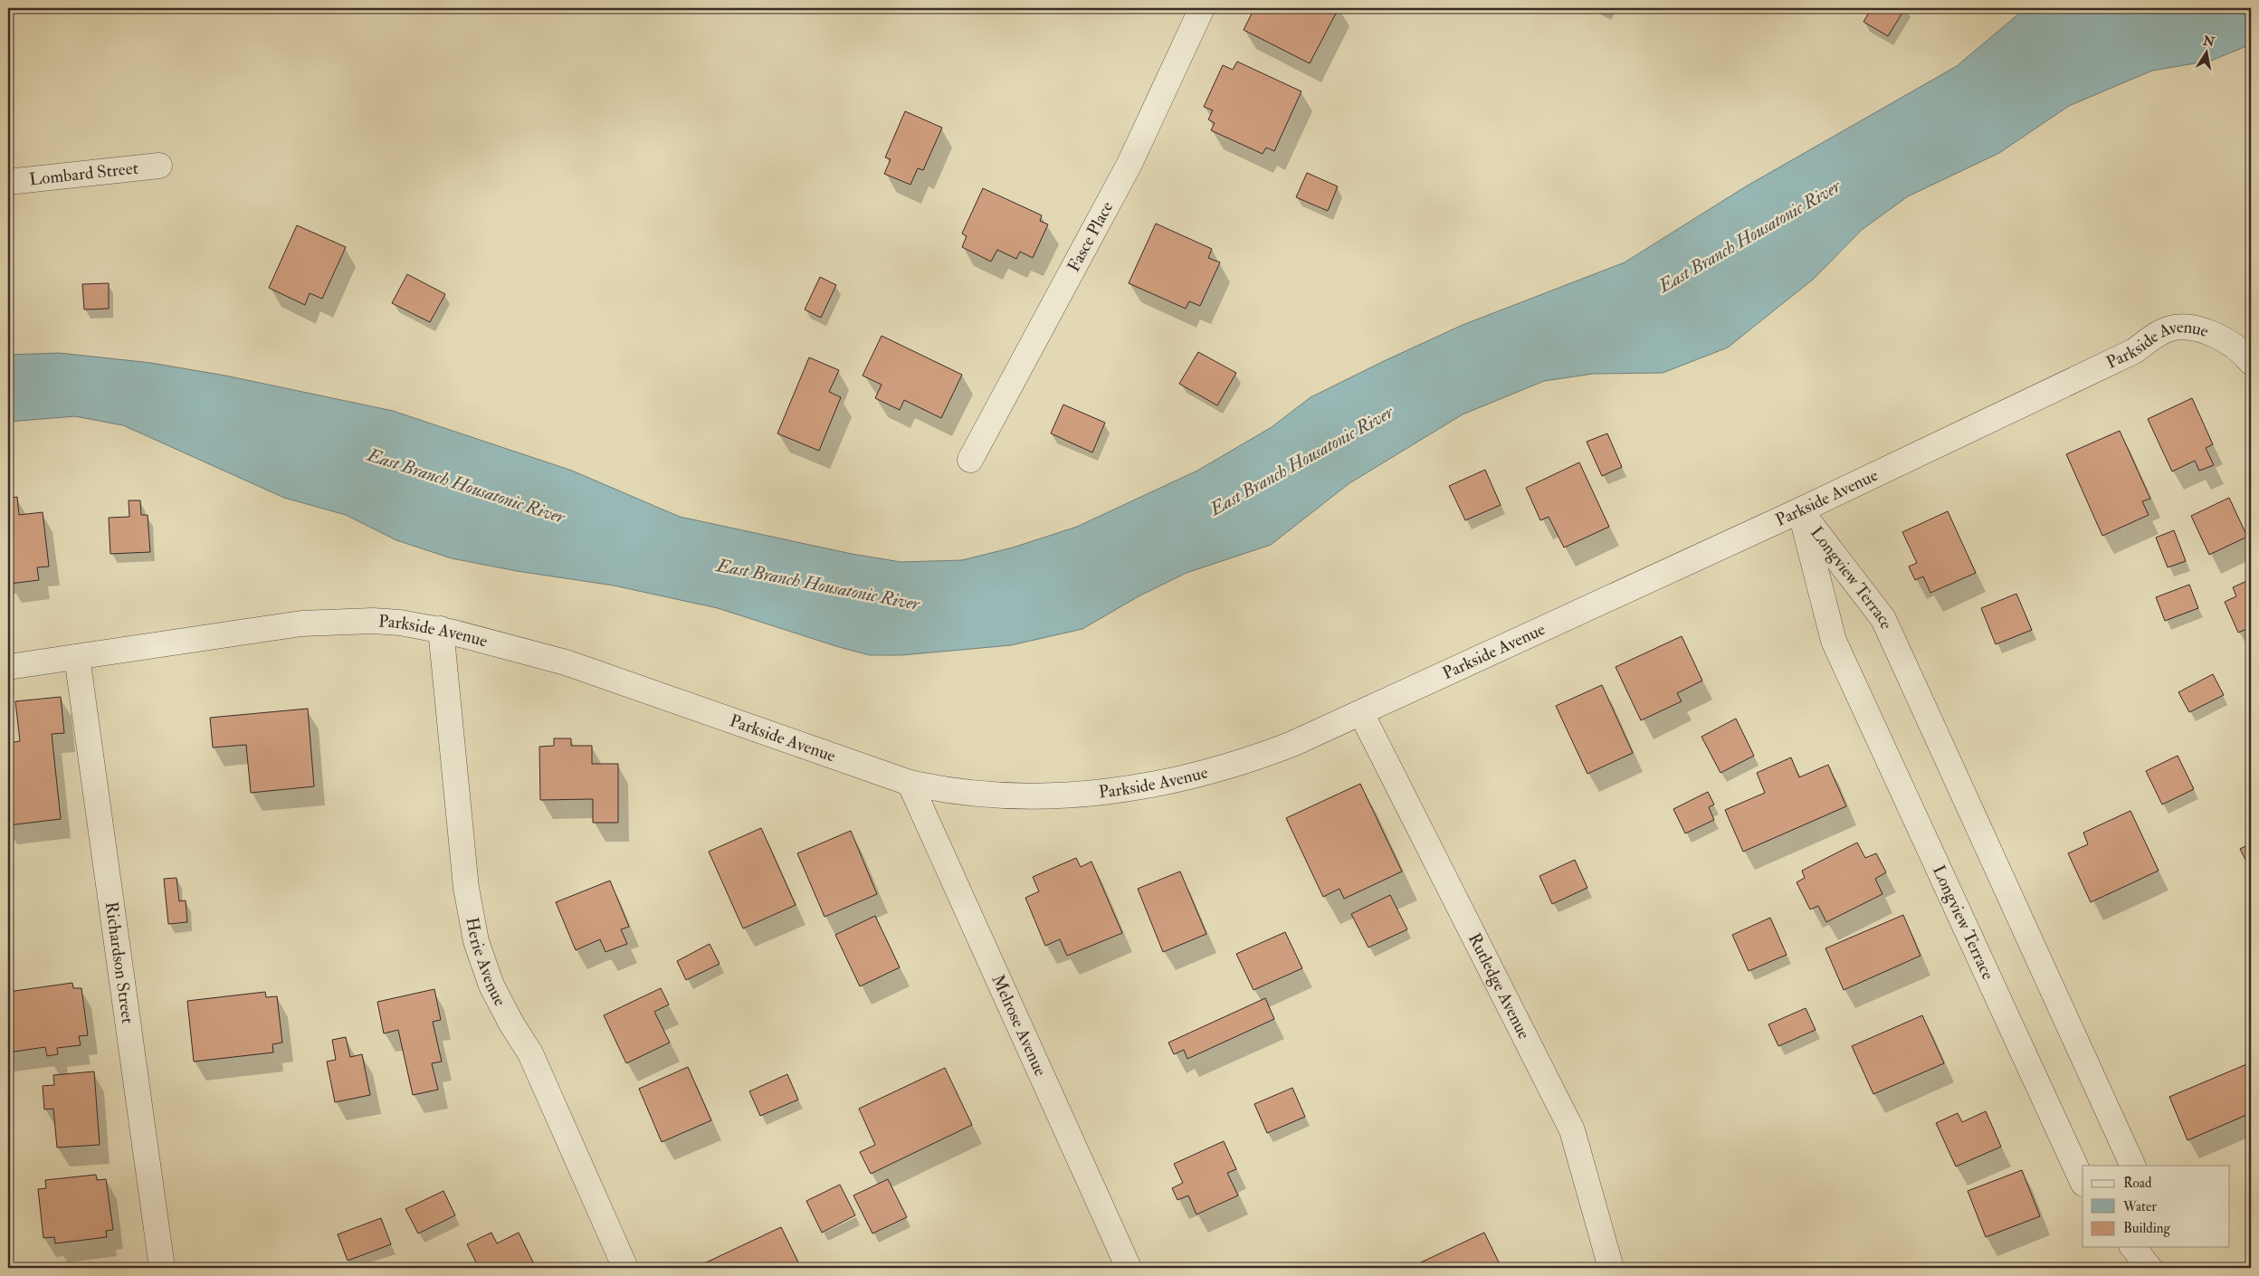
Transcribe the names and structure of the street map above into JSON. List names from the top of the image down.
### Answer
{
  "streets": {
    "street": [
      "Lombard Street",
      "Fasce Place",
      "Parkside Avenue",
      "Longview Terrace",
      "Herie Avenue",
      "Richardson Street",
      "Rutledge Avenue",
      "Melrose Avenue"
    ]
  },
  "crossings": [
    ["Parkside Avenue", "Longview Terrace"],
    ["Parkside Avenue", "Herie Avenue"],
    ["Parkside Avenue", "Richardson Street"],
    ["Parkside Avenue", "Rutledge Avenue"],
    ["Parkside Avenue", "Melrose Avenue"]
  ],
  "water": ["East Branch Housatonic River"],
  "legend": ["Road", "Water", "Building"],
  "north": "top"
}
